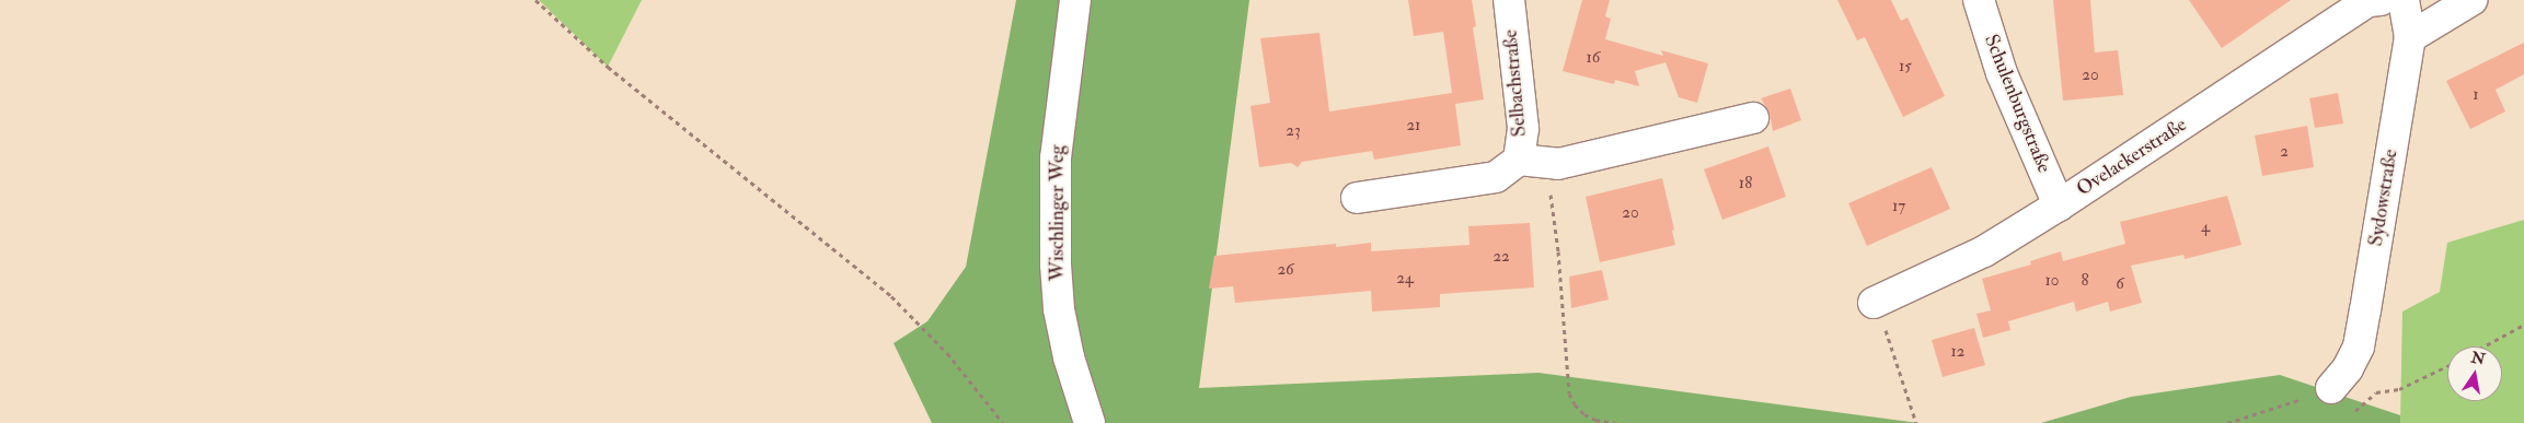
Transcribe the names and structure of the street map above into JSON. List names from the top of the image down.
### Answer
{
  "streets": {
    "street": [
      "Selbachstraße",
      "Schulenburgstraße",
      "Ovelackerstraße",
      "Sydowstraße",
      "Wischlinger Weg"
    ]
  },
  "crossings": [
    ["Schulenburgstraße", "Ovelackerstraße"]
  ],
  "house_numbers": [
    "16",
    "15",
    "20",
    "1",
    "21",
    "23",
    "2",
    "18",
    "17",
    "20",
    "4",
    "22",
    "26",
    "24",
    "10",
    "8",
    "6",
    "12"
  ],
  "north": "top"
}
